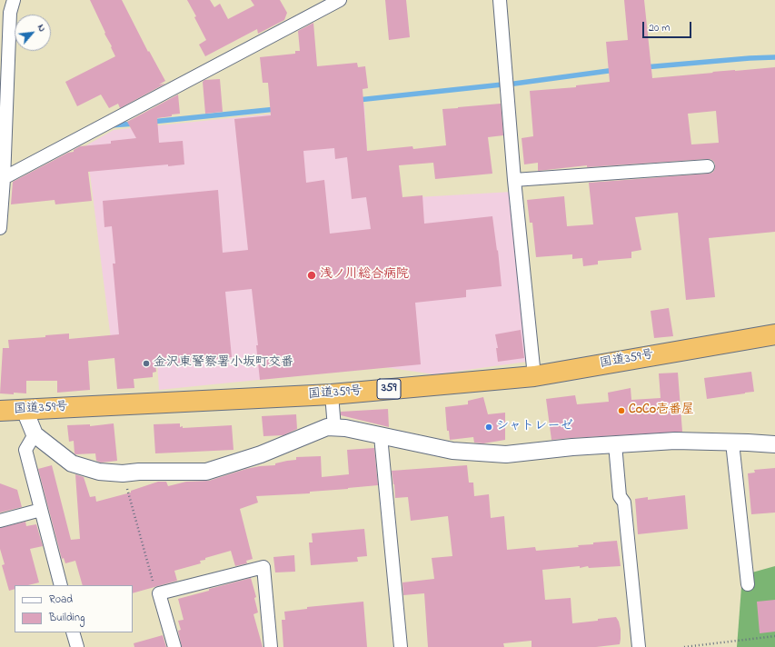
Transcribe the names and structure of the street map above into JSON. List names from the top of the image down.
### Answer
{
  "streets": {
    "highway": ["国道359号", "359"]
  },
  "places": [
    "浅ノ川総合病院",
    "金沢東警察署小坂町交番",
    "CoCo壱番屋",
    "シャトレーゼ"
  ],
  "legend": ["Road", "Building"],
  "scale_bar": "20 m",
  "north": "top right"
}
